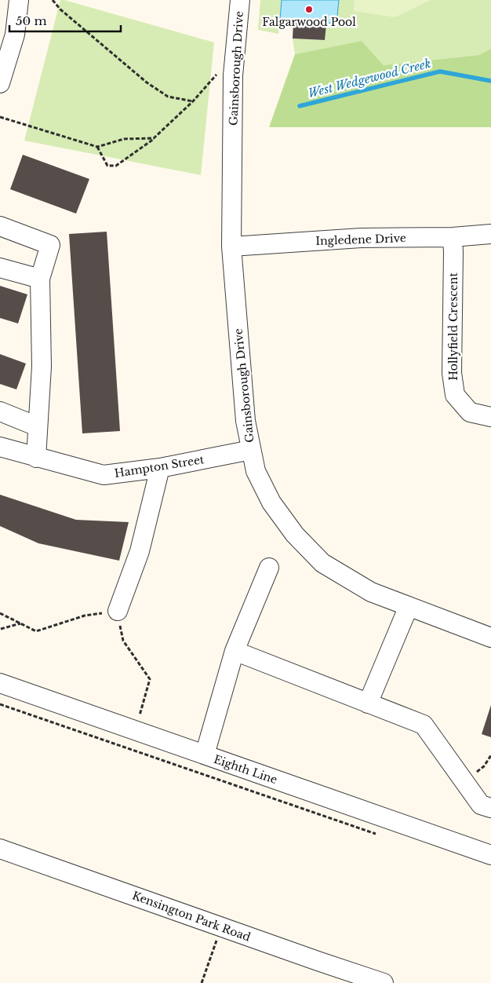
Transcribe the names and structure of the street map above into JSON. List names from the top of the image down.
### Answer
{
  "streets": {
    "street": [
      "Gainsborough Drive",
      "Ingledene Drive",
      "Hollyfield Crescent",
      "Hampton Street",
      "Eighth Line",
      "Kensington Park Road"
    ]
  },
  "crossings": [
    ["Gainsborough Drive", "Ingledene Drive"],
    ["Gainsborough Drive", "Hampton Street"],
    ["Ingledene Drive", "Hollyfield Crescent"]
  ],
  "water": ["West Wedgewood Creek"],
  "places": ["Falgarwood Pool"],
  "scale_bar": "50 m"
}
